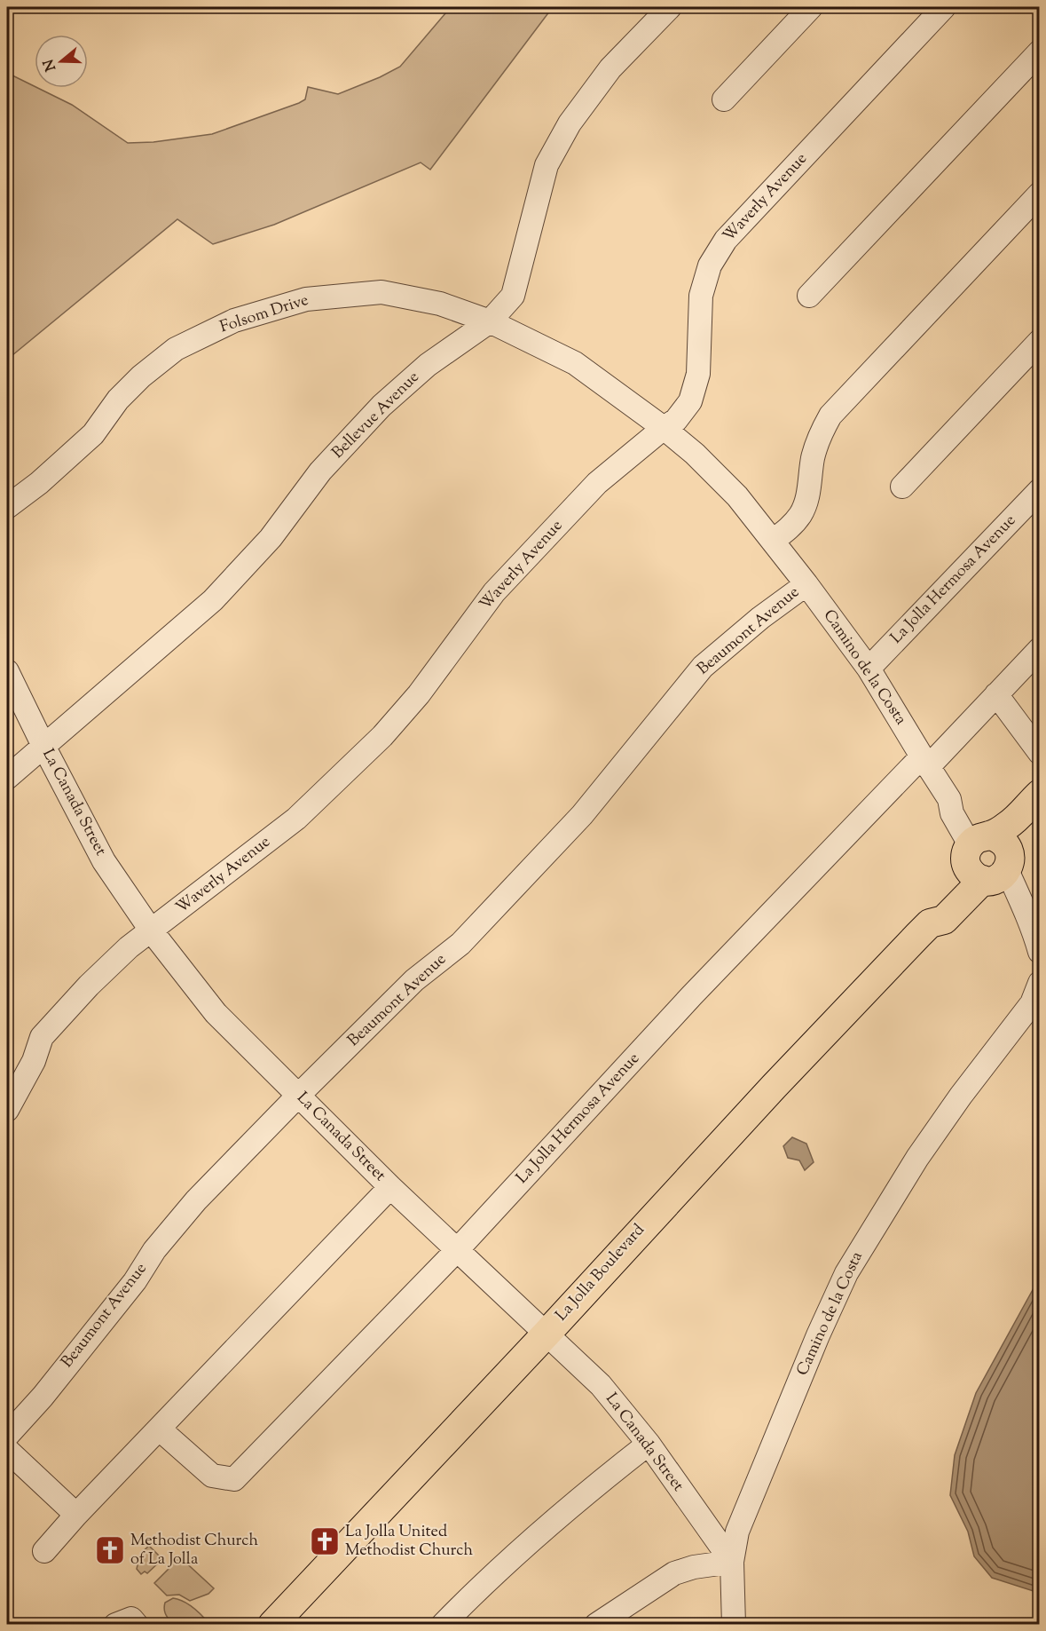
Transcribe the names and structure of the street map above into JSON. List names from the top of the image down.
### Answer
{
  "streets": {
    "main road": ["La Jolla Boulevard"],
    "street": [
      "Waverly Avenue",
      "Folsom Drive",
      "Bellevue Avenue",
      "La Jolla Hermosa Avenue",
      "Beaumont Avenue",
      "Camino de la Costa",
      "La Canada Street"
    ]
  },
  "crossings": [
    ["Waverly Avenue", "Camino de la Costa"],
    ["Waverly Avenue", "La Canada Street"],
    ["Folsom Drive", "Bellevue Avenue"],
    ["Folsom Drive", "Camino de la Costa"],
    ["Bellevue Avenue", "Camino de la Costa"],
    ["Bellevue Avenue", "La Canada Street"],
    ["La Jolla Hermosa Avenue", "Camino de la Costa"],
    ["La Jolla Hermosa Avenue", "La Canada Street"],
    ["Beaumont Avenue", "Camino de la Costa"],
    ["Beaumont Avenue", "La Canada Street"],
    ["Camino de la Costa", "La Canada Street"],
    ["Camino de la Costa", "La Jolla Boulevard"],
    ["La Canada Street", "La Jolla Boulevard"]
  ],
  "places": {
    "church": ["La Jolla United Methodist Church", "Methodist Church of La Jolla"]
  },
  "north": "left"
}
